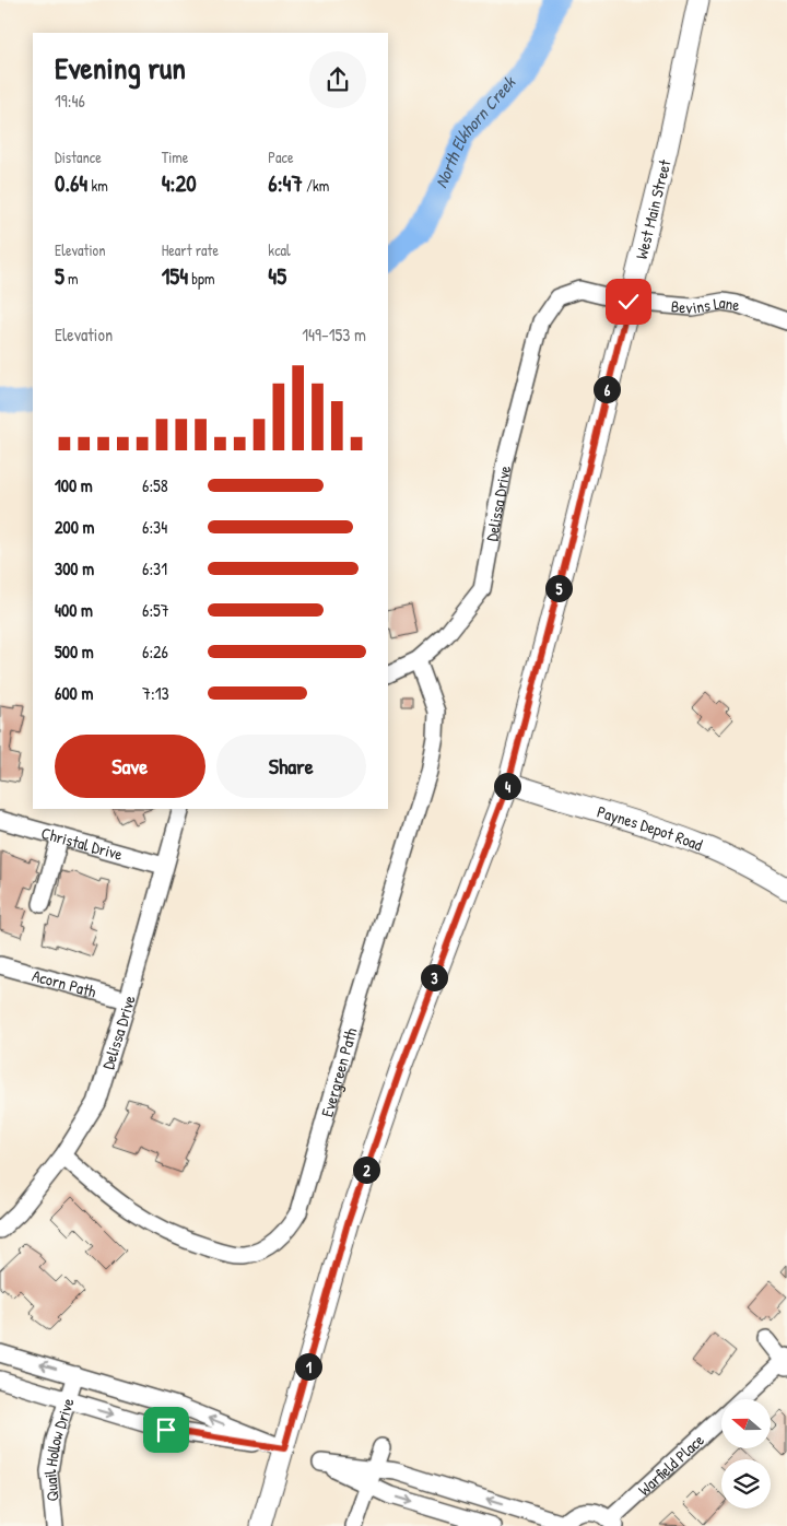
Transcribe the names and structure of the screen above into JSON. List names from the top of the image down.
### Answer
{
  "streets": {
    "main road": ["West Main Street", "Paynes Depot Road"],
    "street": [
      "Bevins Lane",
      "Delissa Drive",
      "Christal Drive",
      "Acorn Path",
      "Evergreen Path",
      "Quail Hollow Drive",
      "Warfield Place"
    ]
  },
  "crossings": [
    ["West Main Street", "Bevins Lane"],
    ["West Main Street", "Paynes Depot Road"],
    ["Bevins Lane", "Delissa Drive"],
    ["Delissa Drive", "Christal Drive"],
    ["Delissa Drive", "Acorn Path"],
    ["Delissa Drive", "Evergreen Path"]
  ],
  "water": ["North Elkhorn Creek"],
  "north": "left",
  "page": {
    "heading": ["Evening run", "19:46"],
    "stats": [
      ["Distance", "0.64 km"],
      ["Time", "4:20"],
      ["Pace", "6:47 /km"],
      ["Elevation", "5 m"],
      ["Heart rate", "154 bpm"],
      ["kcal", "45"]
    ],
    "chart": ["Elevation", "149–153 m"],
    "pins": [
      "6",
      "5",
      "4",
      "3",
      "2",
      "1"
    ],
    "list": [
      {
        "name": "100 m",
        "note": "6:58"
      },
      {
        "name": "200 m",
        "note": "6:34"
      },
      {
        "name": "300 m",
        "note": "6:31"
      },
      {
        "name": "400 m",
        "note": "6:57"
      },
      {
        "name": "500 m",
        "note": "6:26"
      },
      {
        "name": "600 m",
        "note": "7:13"
      }
    ],
    "buttons": ["Save", "Share"]
  }
}
